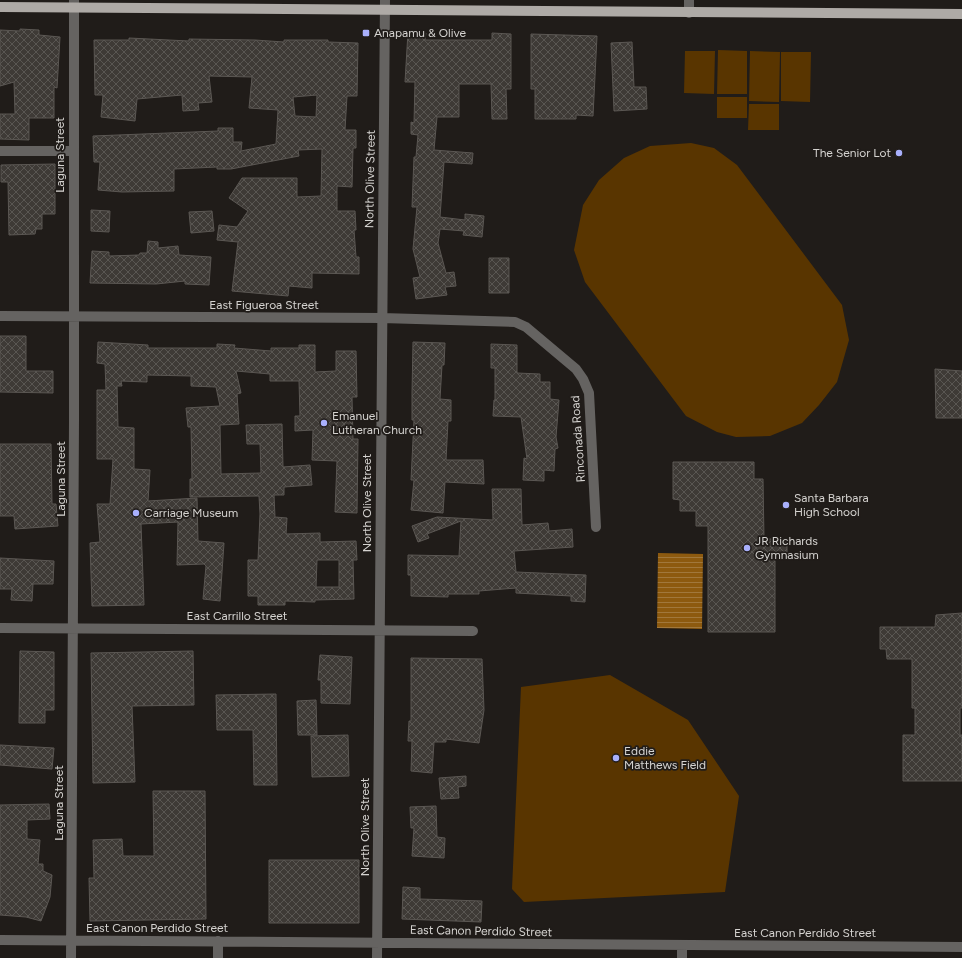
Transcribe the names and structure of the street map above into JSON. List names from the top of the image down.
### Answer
{
  "streets": {
    "street": [
      "Laguna Street",
      "North Olive Street",
      "East Figueroa Street",
      "Rinconada Road",
      "East Carrillo Street",
      "East Canon Perdido Street"
    ]
  },
  "crossings": [
    ["Laguna Street", "East Figueroa Street"],
    ["Laguna Street", "East Carrillo Street"],
    ["Laguna Street", "East Canon Perdido Street"],
    ["North Olive Street", "East Figueroa Street"],
    ["North Olive Street", "East Carrillo Street"],
    ["North Olive Street", "East Canon Perdido Street"],
    ["East Figueroa Street", "Rinconada Road"]
  ],
  "places": {
    "transit": ["Anapamu & Olive"],
    "other": [
      "The Senior Lot",
      "Emanuel Lutheran Church",
      "Santa Barbara High School",
      "Carriage Museum",
      "JR Richards Gymnasium",
      "Eddie Matthews Field"
    ]
  }
}
